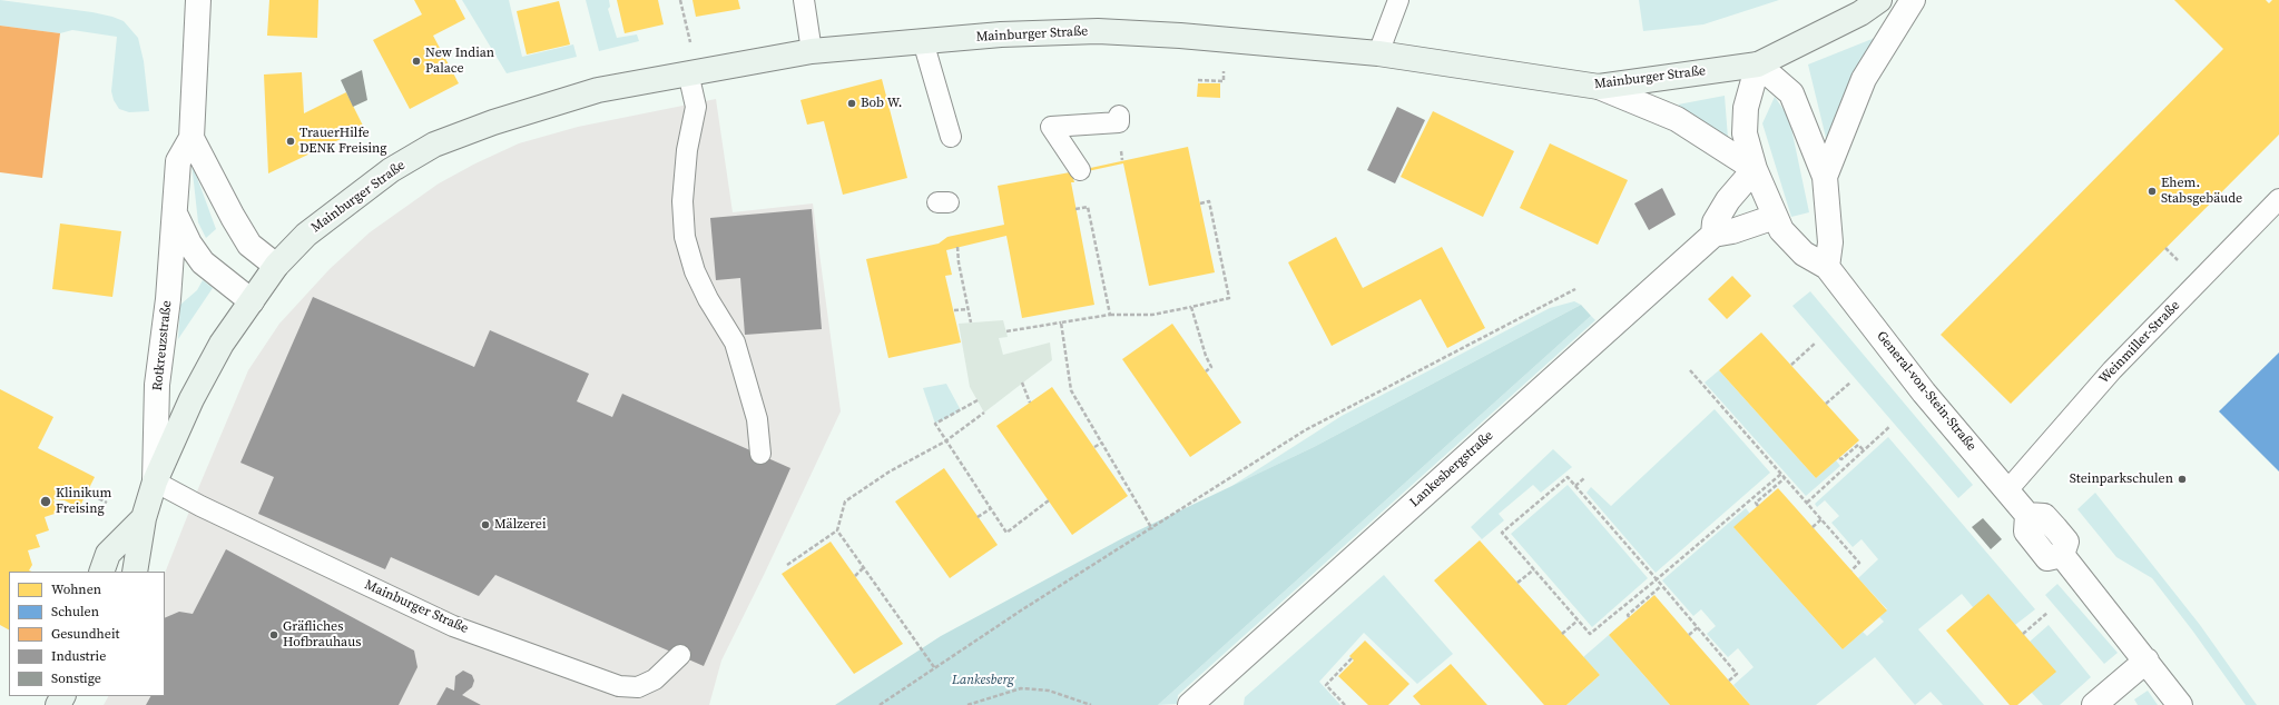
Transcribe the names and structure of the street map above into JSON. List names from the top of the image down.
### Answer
{
  "streets": {
    "main road": ["Mainburger Straße"],
    "street": ["Rotkreuzstraße", "General-von-Stein-Straße", "Lankesbergstraße"],
    "lane": ["Weinmiller-Straße"]
  },
  "crossings": [
    ["Mainburger Straße", "Rotkreuzstraße"],
    ["Mainburger Straße", "General-von-Stein-Straße"],
    ["Weinmiller-Straße", "General-von-Stein-Straße"]
  ],
  "parks": ["Lankesberg"],
  "places": [
    "New Indian Palace",
    "Bob W.",
    "TrauerHilfe DENK Freising",
    "Ehem. Stabsgebäude",
    "Steinparkschulen",
    "Klinikum Freising",
    "Mälzerei",
    "Gräfliches Hofbrauhaus"
  ],
  "legend": [
    "Wohnen",
    "Schulen",
    "Gesundheit",
    "Industrie",
    "Sonstige"
  ]
}
